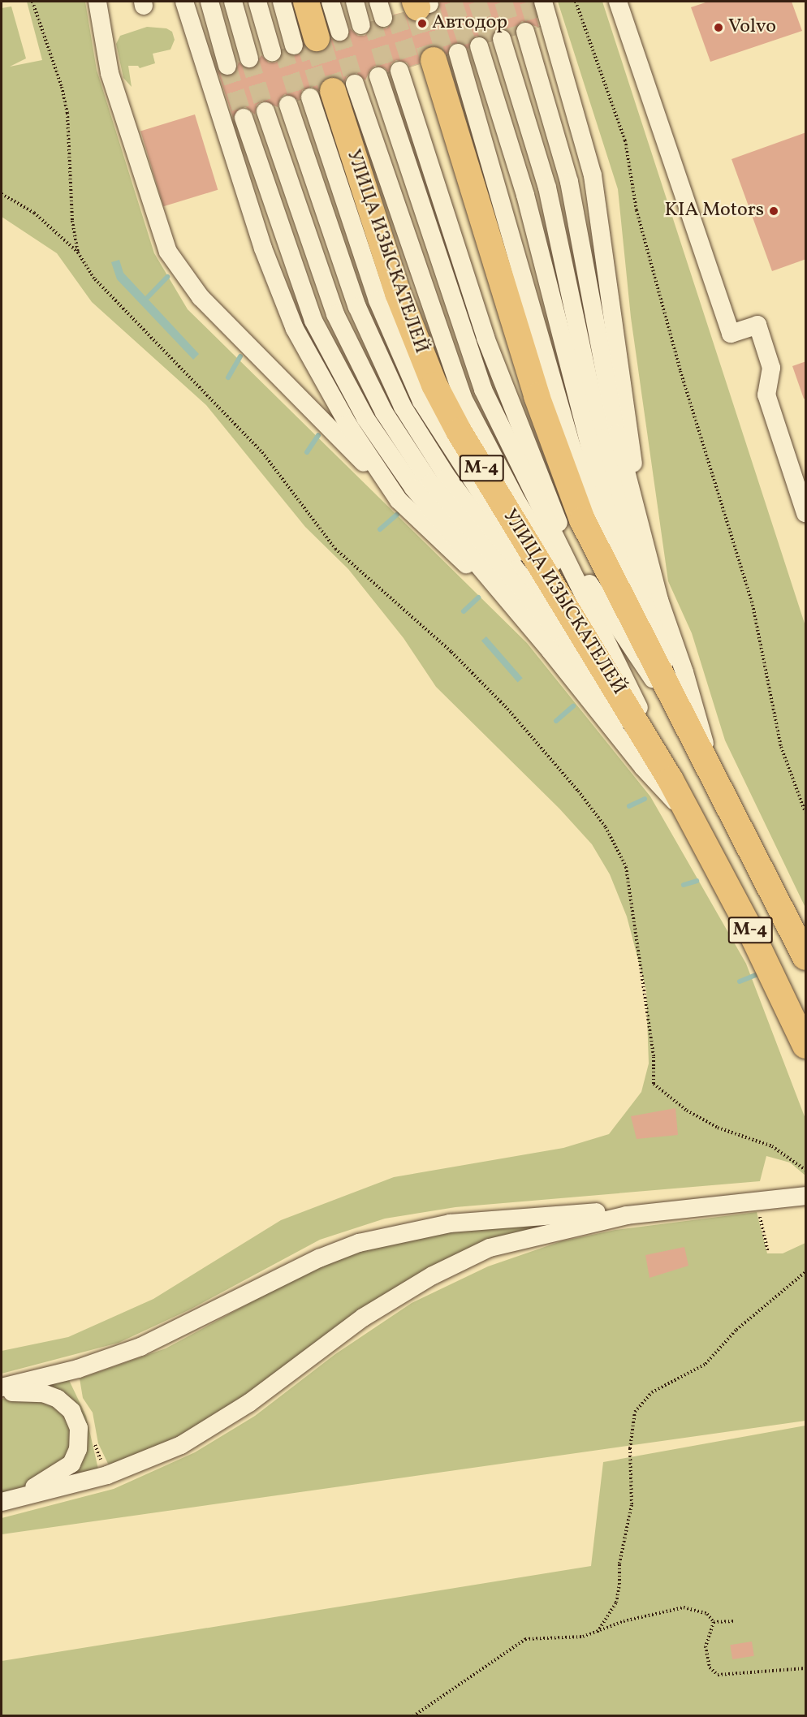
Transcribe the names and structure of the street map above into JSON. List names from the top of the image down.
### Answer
{
  "streets": {
    "highway": ["УЛИЦА ИЗЫСКАТЕЛЕЙ", "М-4"]
  },
  "crossings": [
    ["УЛИЦА ИЗЫСКАТЕЛЕЙ", "М-4"]
  ],
  "places": ["Автодор", "Volvo", "KIA Motors"]
}
